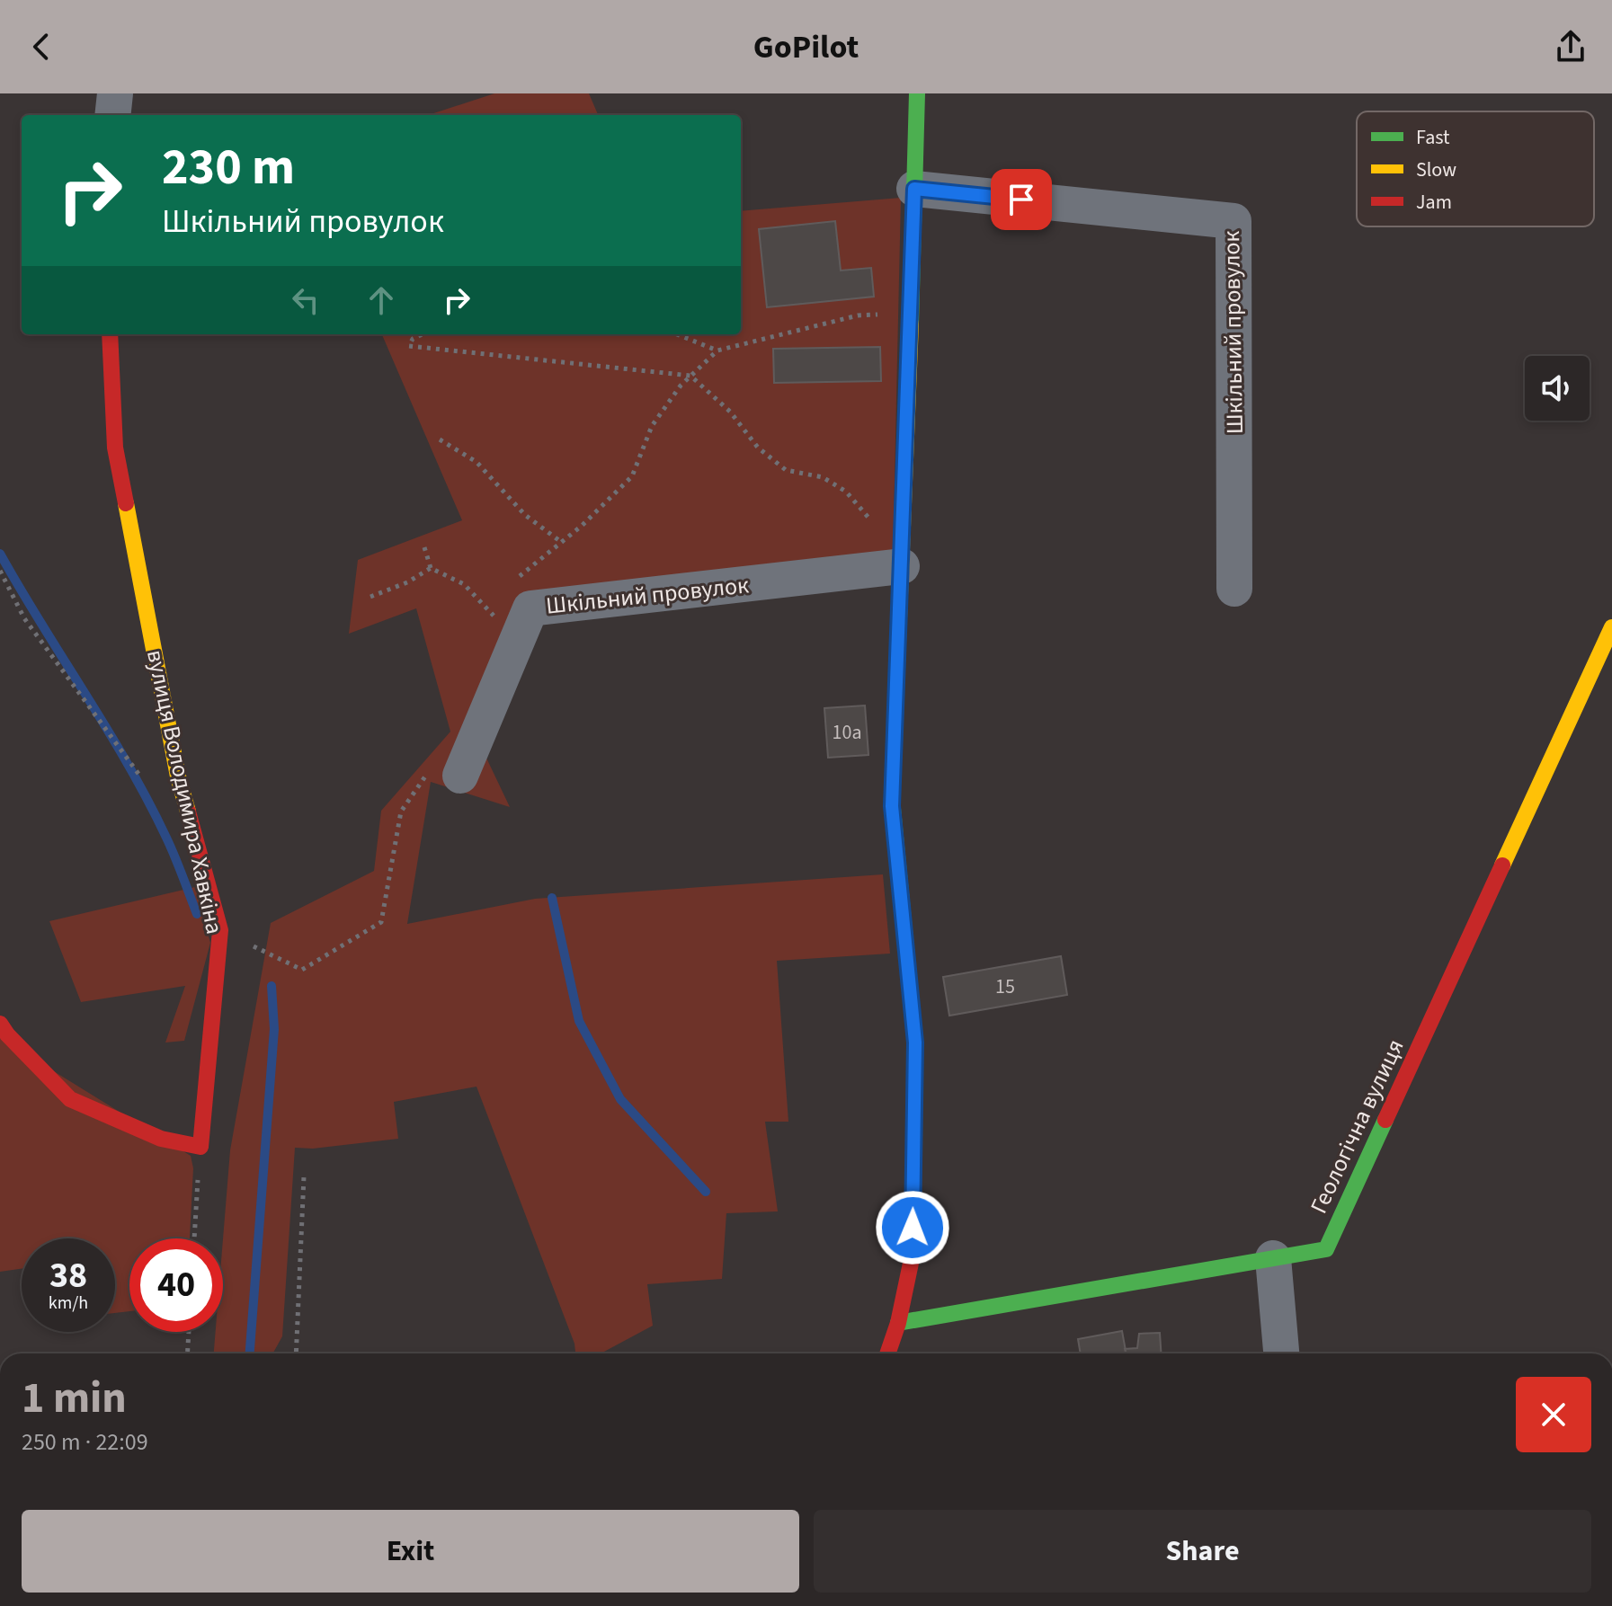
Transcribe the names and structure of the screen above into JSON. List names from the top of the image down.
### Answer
{
  "streets": {
    "street": ["Шкільний провулок", "вулиця Володимира Хавкіна", "Геологічна вулиця"]
  },
  "house_numbers": ["10а", "15"],
  "legend": ["Fast", "Slow", "Jam"],
  "page": {
    "header": "GoPilot",
    "turn": ["230 m", "Шкільний провулок"],
    "speed": "38 km/h",
    "limit": "40",
    "heading": ["1 min", "250 m · 22:09"],
    "buttons": ["Exit", "Share"]
  }
}
